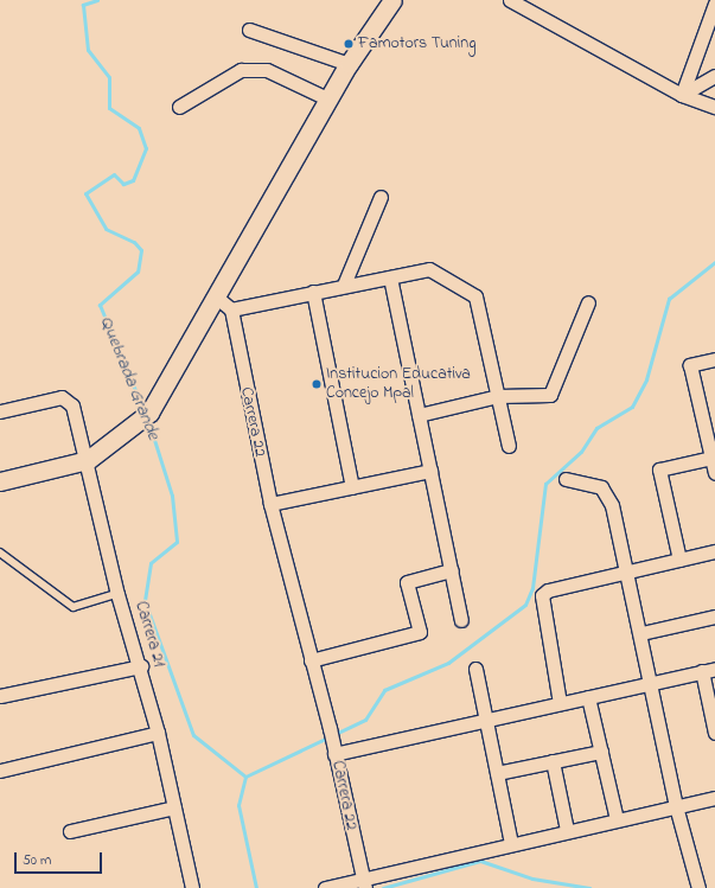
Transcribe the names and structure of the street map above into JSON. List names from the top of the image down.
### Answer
{
  "streets": {
    "street": ["Carrera 22", "Carrera 21"]
  },
  "water": ["Quebrada Grande"],
  "places": ["Famotors Tuning", "Institucion Educativa Concejo Mpal"],
  "scale_bar": "50 m"
}
